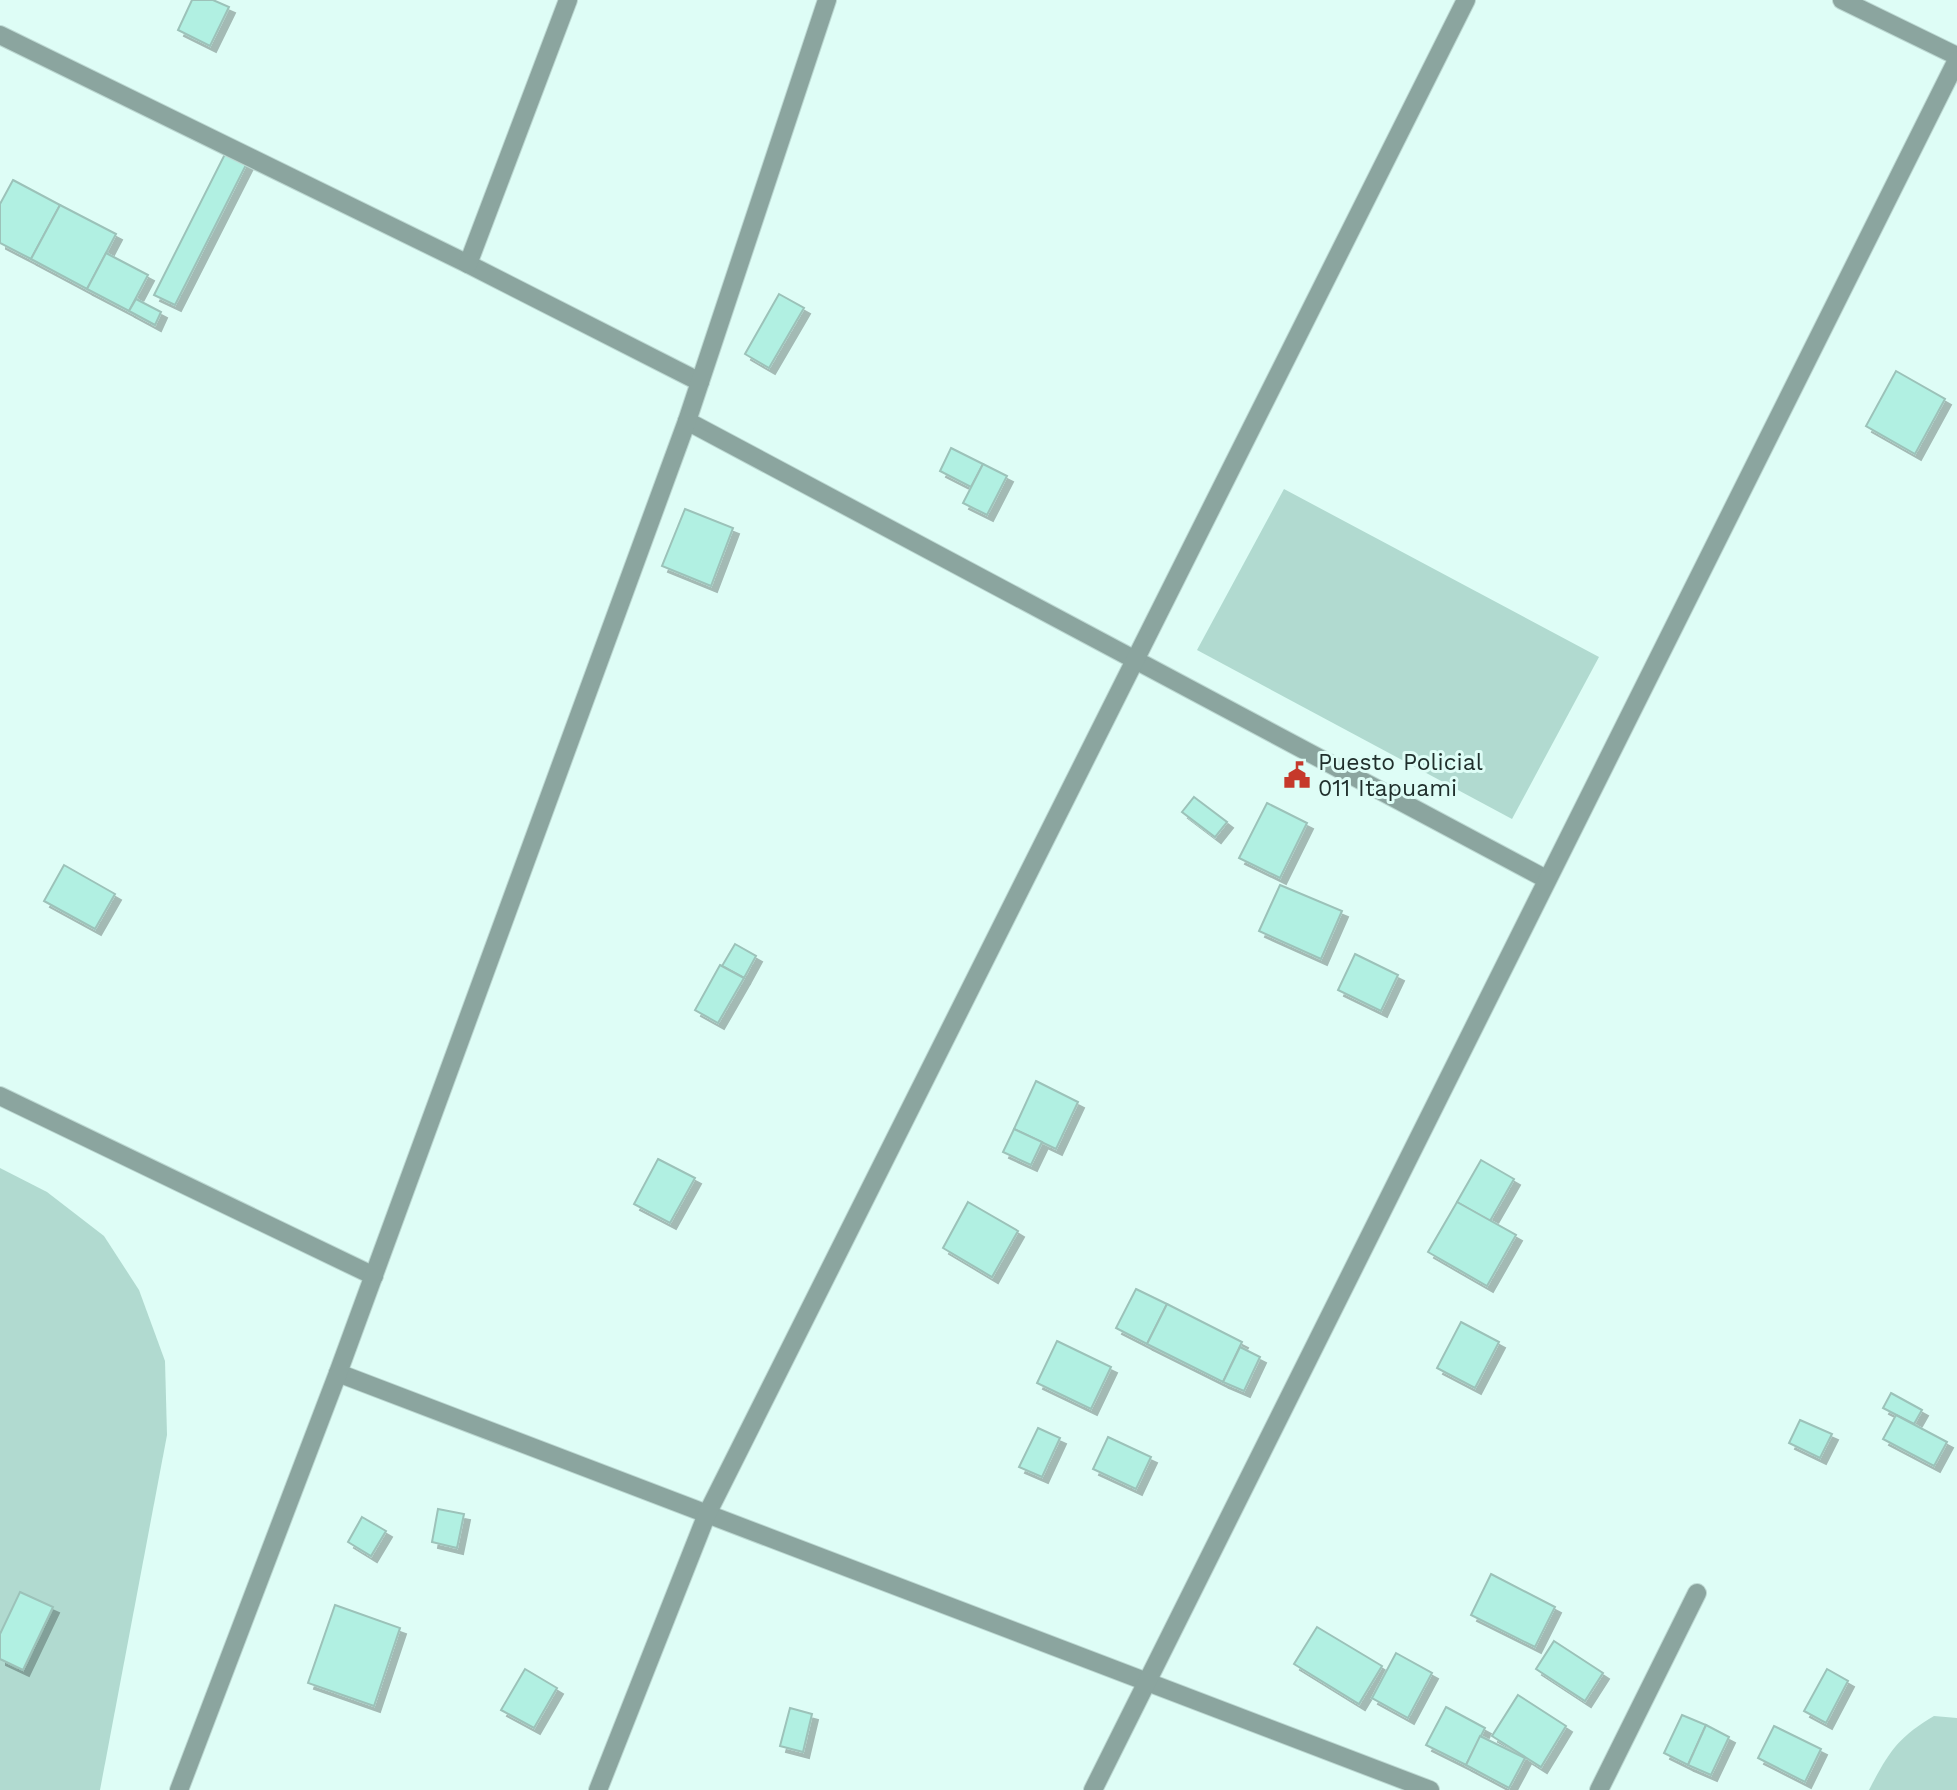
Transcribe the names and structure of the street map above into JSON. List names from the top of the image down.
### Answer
{
  "places": {
    "public building": ["Puesto Policial 011 Itapuami"]
  }
}
